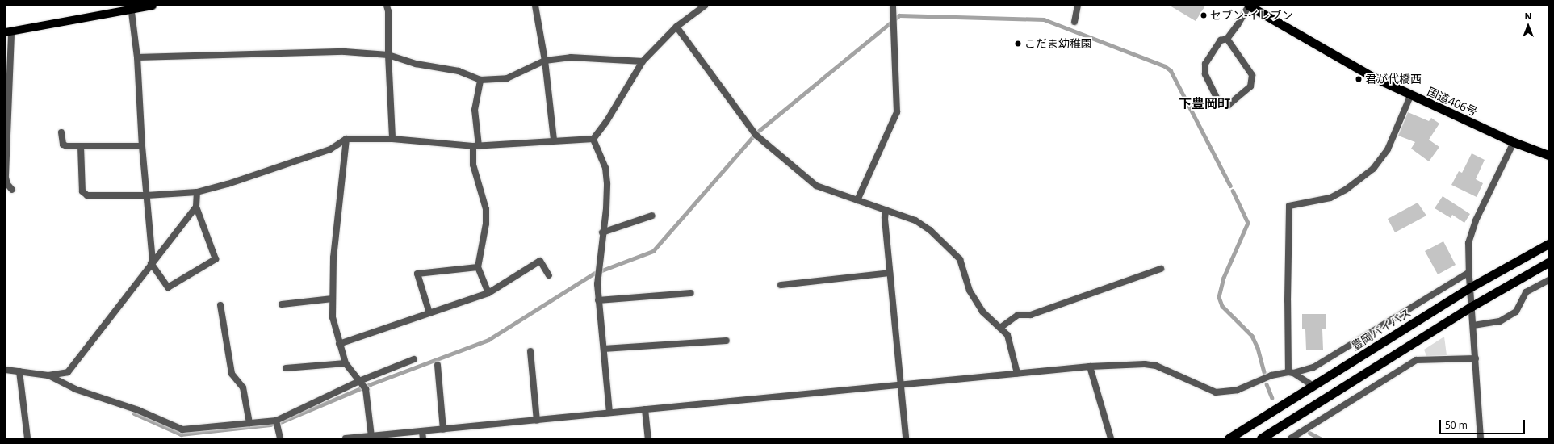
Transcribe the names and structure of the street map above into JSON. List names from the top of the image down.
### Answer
{
  "streets": {
    "highway": ["国道406号", "豊岡バイパス"]
  },
  "districts": ["下豊岡町"],
  "places": ["セブン-イレブン", "こだま幼稚園", "君が代橋西"],
  "scale_bar": "50 m",
  "north": "top"
}
